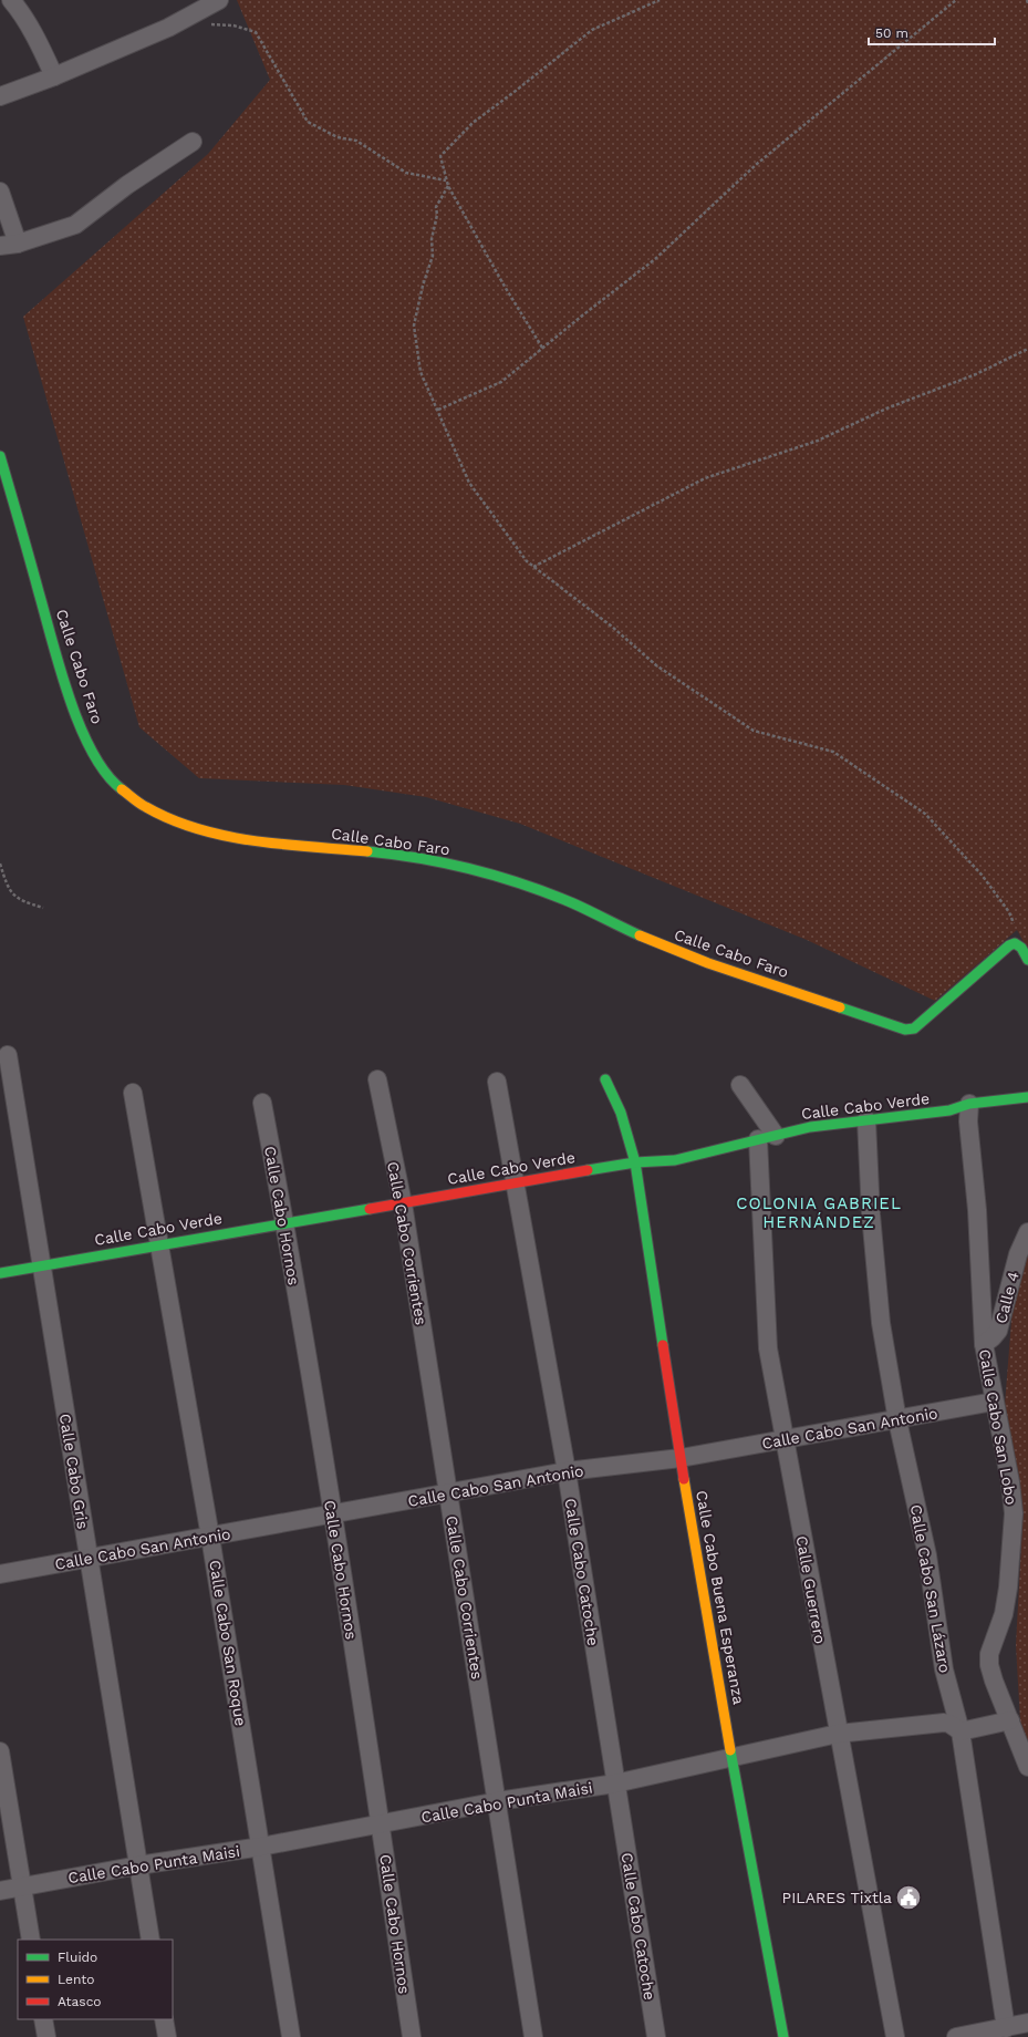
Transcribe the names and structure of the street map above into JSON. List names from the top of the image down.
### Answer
{
  "streets": {
    "street": [
      "Calle Cabo Faro",
      "Calle Cabo Verde",
      "Calle Cabo Hornos",
      "Calle Cabo Corrientes",
      "Calle 4",
      "Calle Cabo San Lobo",
      "Calle Cabo San Antonio",
      "Calle Cabo Gris",
      "Calle Cabo Catoche",
      "Calle Cabo San Lázaro",
      "Calle Guerrero",
      "Calle Cabo Buena Esperanza",
      "Calle Cabo San Roque",
      "Calle Cabo Punta Maisi"
    ]
  },
  "crossings": [
    ["Calle Cabo Verde", "Calle Cabo Hornos"],
    ["Calle Cabo Verde", "Calle Cabo Corrientes"],
    ["Calle Cabo Verde", "Calle Cabo San Lobo"],
    ["Calle Cabo Verde", "Calle Cabo Gris"],
    ["Calle Cabo Verde", "Calle Cabo Catoche"],
    ["Calle Cabo Verde", "Calle Cabo San Lázaro"],
    ["Calle Cabo Verde", "Calle Guerrero"],
    ["Calle Cabo Verde", "Calle Cabo Buena Esperanza"],
    ["Calle Cabo Verde", "Calle Cabo San Roque"],
    ["Calle Cabo Hornos", "Calle Cabo San Antonio"],
    ["Calle Cabo Hornos", "Calle Cabo Punta Maisi"],
    ["Calle Cabo Corrientes", "Calle Cabo San Antonio"],
    ["Calle Cabo Corrientes", "Calle Cabo Punta Maisi"],
    ["Calle 4", "Calle Cabo San Lobo"],
    ["Calle Cabo San Lobo", "Calle Cabo San Antonio"],
    ["Calle Cabo San Antonio", "Calle Cabo Gris"],
    ["Calle Cabo San Antonio", "Calle Cabo Catoche"],
    ["Calle Cabo San Antonio", "Calle Cabo San Lázaro"],
    ["Calle Cabo San Antonio", "Calle Guerrero"],
    ["Calle Cabo San Antonio", "Calle Cabo Buena Esperanza"],
    ["Calle Cabo San Antonio", "Calle Cabo San Roque"],
    ["Calle Cabo Gris", "Calle Cabo Punta Maisi"],
    ["Calle Cabo Catoche", "Calle Cabo Punta Maisi"],
    ["Calle Cabo San Lázaro", "Calle Cabo Punta Maisi"],
    ["Calle Guerrero", "Calle Cabo Punta Maisi"],
    ["Calle Cabo Buena Esperanza", "Calle Cabo Punta Maisi"],
    ["Calle Cabo San Roque", "Calle Cabo Punta Maisi"]
  ],
  "districts": ["COLONIA GABRIEL HERNÁNDEZ"],
  "places": {
    "public building": ["PILARES Tixtla"]
  },
  "legend": ["Fluido", "Lento", "Atasco"],
  "scale_bar": "50 m"
}
